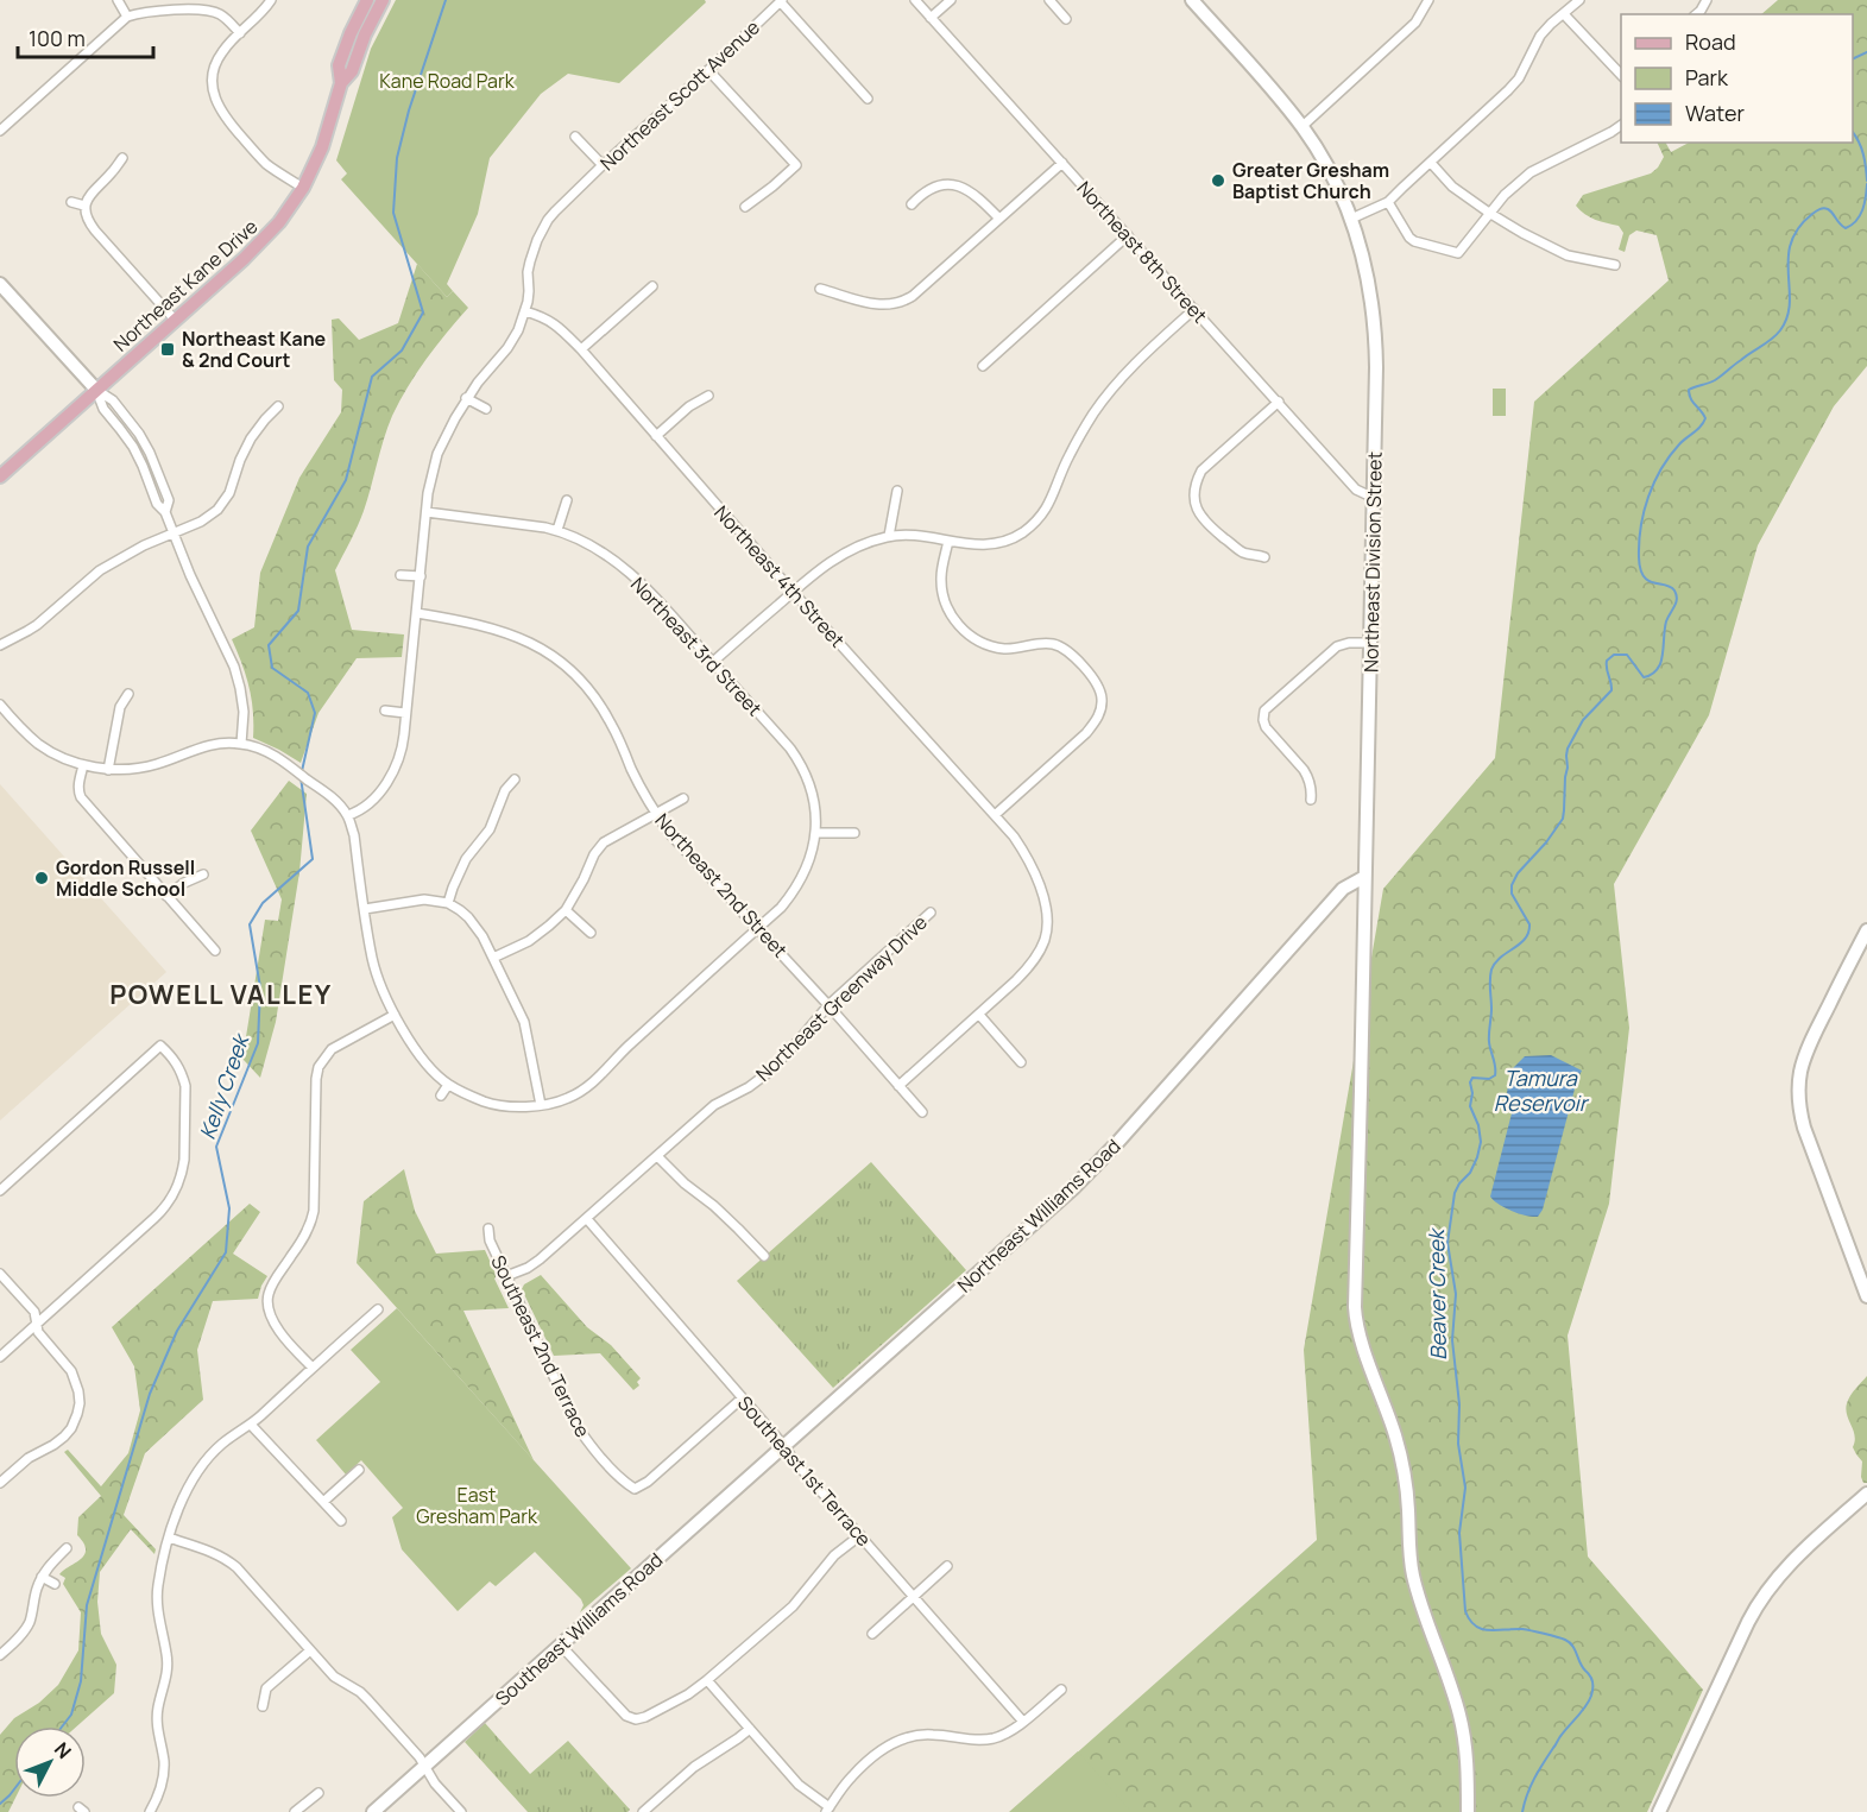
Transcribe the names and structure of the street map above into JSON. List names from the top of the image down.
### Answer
{
  "streets": {
    "main road": ["Northeast Kane Drive"],
    "street": [
      "Northeast Scott Avenue",
      "Northeast 8th Street",
      "Northeast Division Street",
      "Northeast 4th Street",
      "Northeast 3rd Street",
      "Northeast 2nd Street",
      "Northeast Greenway Drive",
      "Northeast Williams Road",
      "Southeast 2nd Terrace",
      "Southeast 1st Terrace",
      "Southeast Williams Road"
    ]
  },
  "crossings": [
    ["Northeast Scott Avenue", "Northeast 4th Street"],
    ["Northeast 8th Street", "Northeast Division Street"],
    ["Northeast Division Street", "Northeast Williams Road"],
    ["Northeast 4th Street", "Northeast 2nd Street"],
    ["Northeast 3rd Street", "Northeast 2nd Street"],
    ["Northeast 2nd Street", "Northeast Greenway Drive"],
    ["Northeast Greenway Drive", "Southeast 2nd Terrace"],
    ["Northeast Greenway Drive", "Southeast 1st Terrace"],
    ["Northeast Williams Road", "Southeast 1st Terrace"],
    ["Northeast Williams Road", "Southeast Williams Road"],
    ["Southeast 2nd Terrace", "Southeast 1st Terrace"],
    ["Southeast 1st Terrace", "Southeast Williams Road"]
  ],
  "districts": ["POWELL VALLEY"],
  "water": ["Tamura Reservoir", "Kelly Creek", "Beaver Creek"],
  "parks": ["Kane Road Park", "East Gresham Park"],
  "places": {
    "other": ["Greater Gresham Baptist Church", "Gordon Russell Middle School"],
    "transit": ["Northeast Kane & 2nd Court"]
  },
  "legend": ["Road", "Park", "Water"],
  "scale_bar": "100 m",
  "north": "top right"
}
